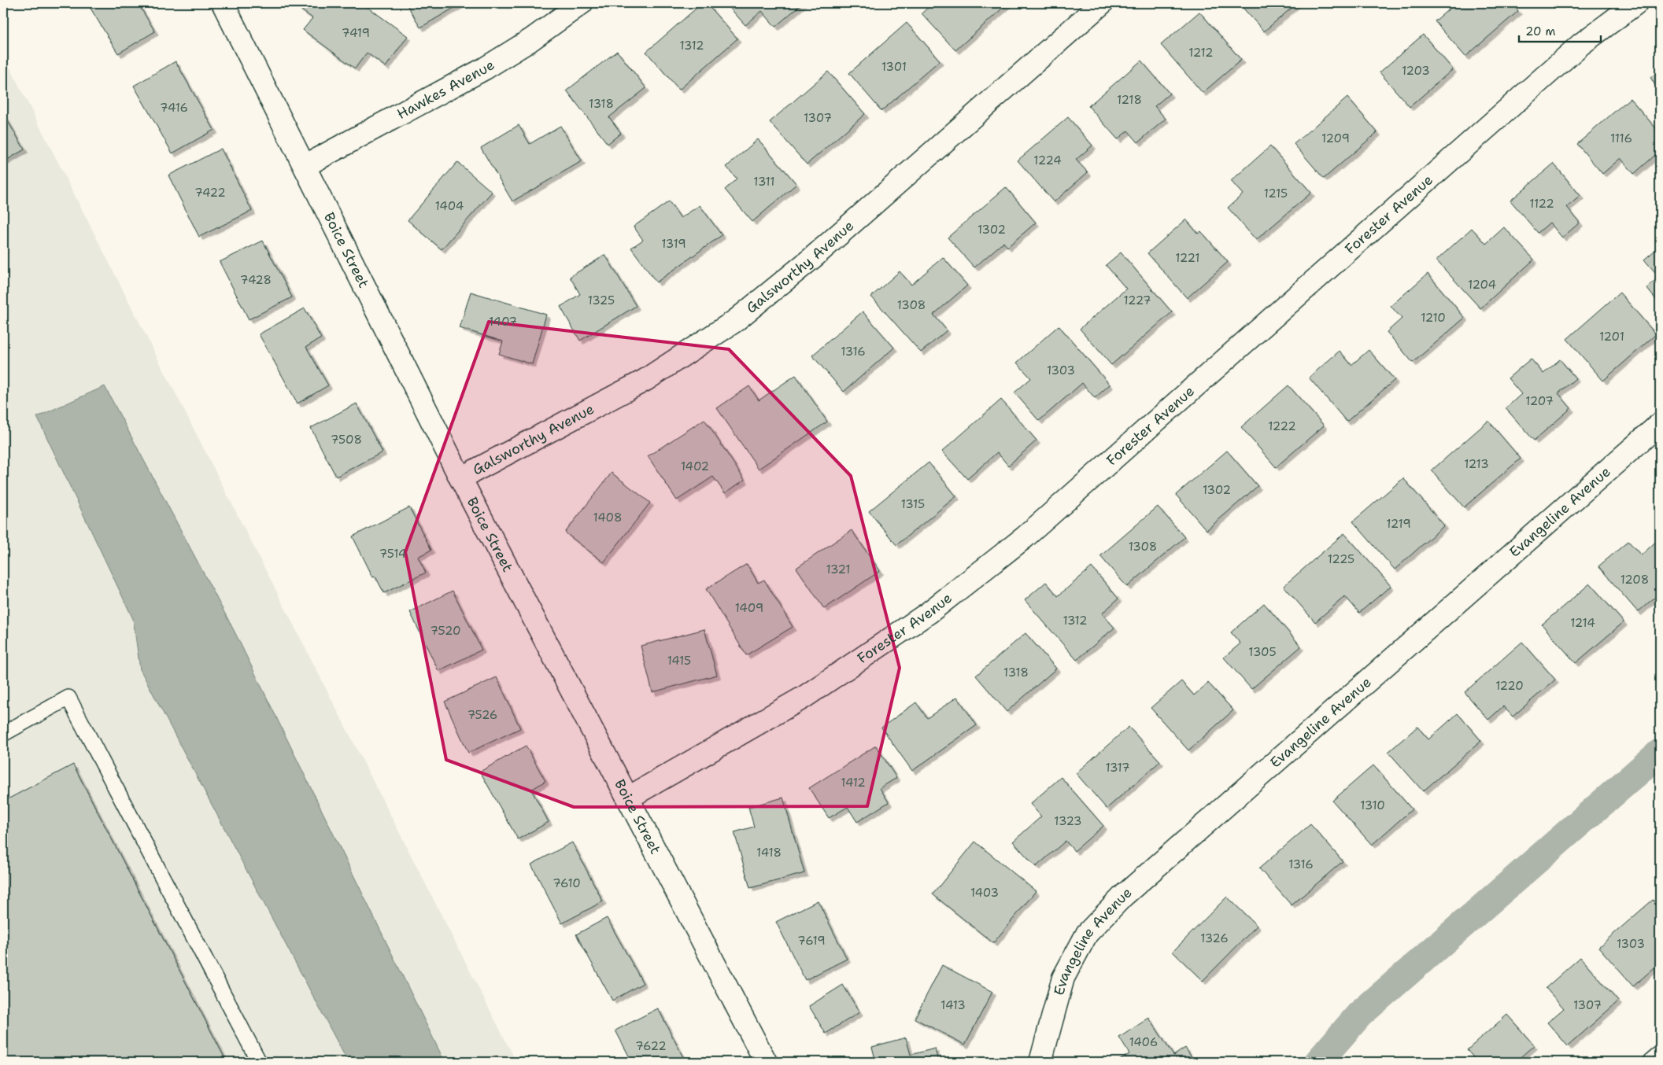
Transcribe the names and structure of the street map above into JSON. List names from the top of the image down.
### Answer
{
  "streets": {
    "street": [
      "Hawkes Avenue",
      "Forester Avenue",
      "Boice Street",
      "Galsworthy Avenue",
      "Evangeline Avenue"
    ]
  },
  "crossings": [
    ["Hawkes Avenue", "Boice Street"],
    ["Forester Avenue", "Boice Street"],
    ["Boice Street", "Galsworthy Avenue"]
  ],
  "house_numbers": [
    "7419",
    "1312",
    "1212",
    "1301",
    "1203",
    "1218",
    "1318",
    "7416",
    "1307",
    "1209",
    "1116",
    "1224",
    "1311",
    "7422",
    "1215",
    "1122",
    "1404",
    "1302",
    "1319",
    "1221",
    "7428",
    "1204",
    "1325",
    "1227",
    "1308",
    "1210",
    "1407",
    "1201",
    "1316",
    "1303",
    "1207",
    "1222",
    "7508",
    "1213",
    "1402",
    "1302",
    "1315",
    "1408",
    "1219",
    "1308",
    "7514",
    "1225",
    "1321",
    "1208",
    "1409",
    "1312",
    "1214",
    "7520",
    "1305",
    "1415",
    "1318",
    "1220",
    "7526",
    "1317",
    "1412",
    "1310",
    "1323",
    "1418",
    "1316",
    "7610",
    "1403",
    "1326",
    "7619",
    "1303",
    "1413",
    "1307",
    "1406",
    "7622"
  ],
  "scale_bar": "20 m"
}
